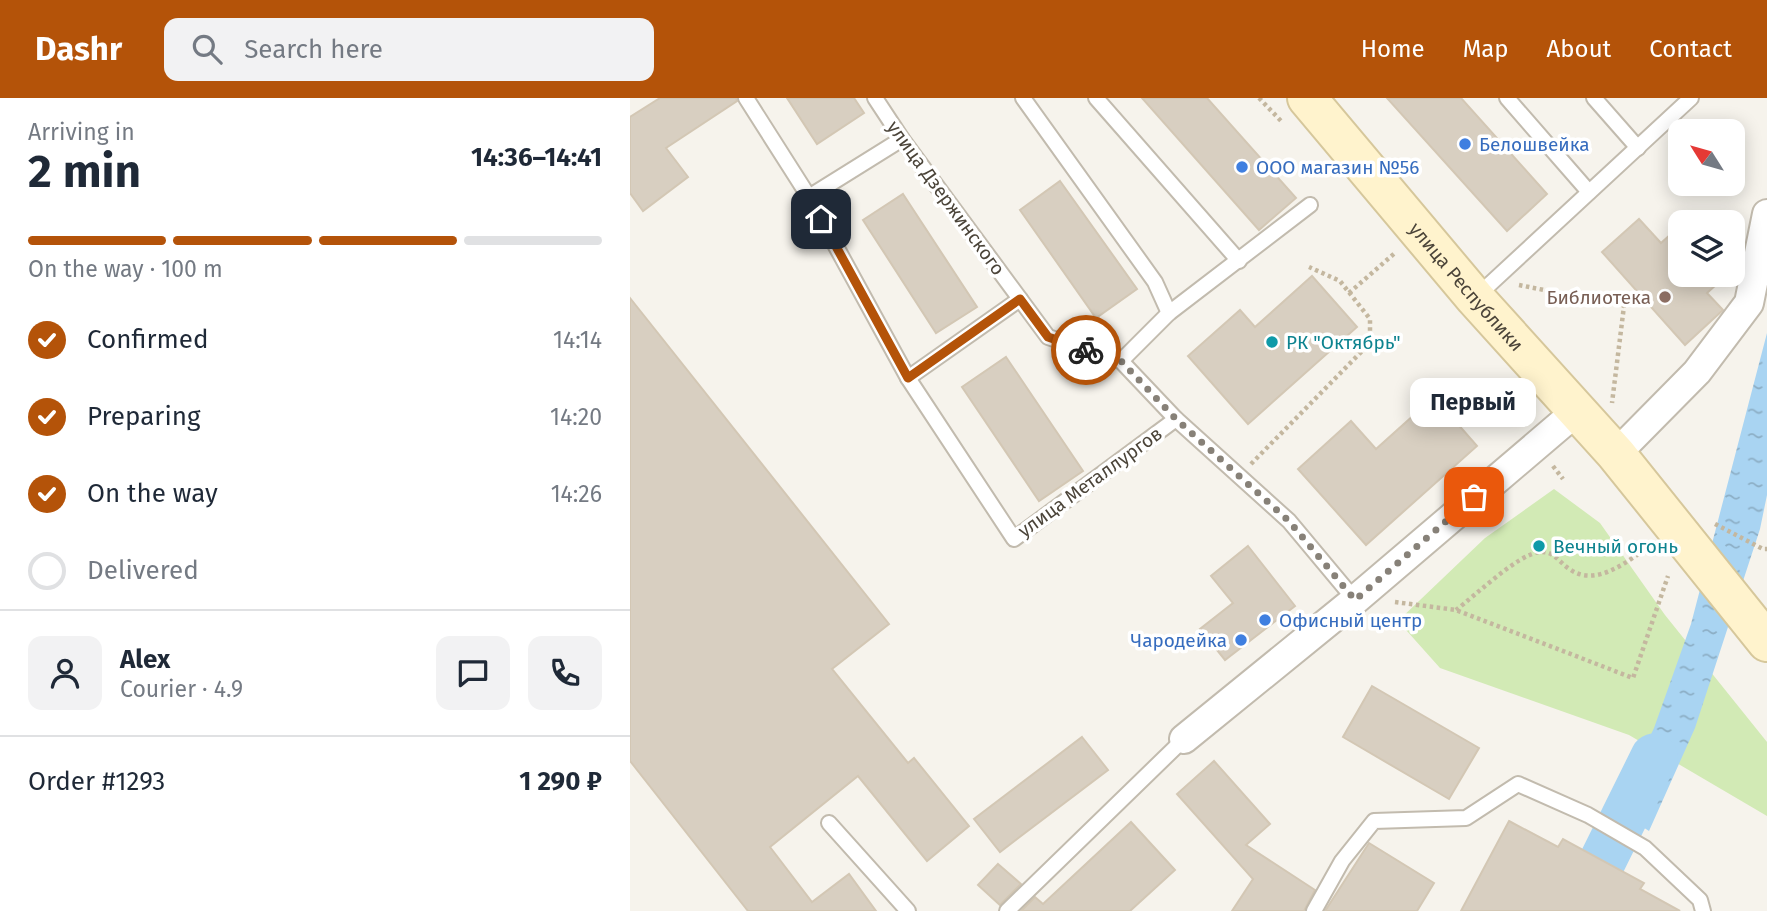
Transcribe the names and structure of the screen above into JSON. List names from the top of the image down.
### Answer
{
  "streets": {
    "main road": ["улица Республики"],
    "lane": ["улица Дзержинского", "улица Металлургов"]
  },
  "places": [
    "Белошвейка",
    "ООО магазин №56",
    "Библиотека",
    "РК \"Октябрь\"",
    "Первый",
    "Вечный огонь",
    "Офисный центр",
    "Чародейка"
  ],
  "north": "top left",
  "page": {
    "header": "Dashr",
    "search": "Search here",
    "nav": [
      "Home",
      "Map",
      "About",
      "Contact"
    ],
    "heading": ["2 min", "Arriving in", "14:36–14:41"],
    "panel": [
      "Alex",
      "Courier · 4.9",
      "Order #1293",
      "1 290 ₽"
    ],
    "bar": "On the way · 100 m",
    "list": [
      ["Confirmed", "14:14"],
      ["Preparing", "14:20"],
      ["On the way", "14:26"],
      "Delivered"
    ],
    "bubble": "Первый"
  }
}
